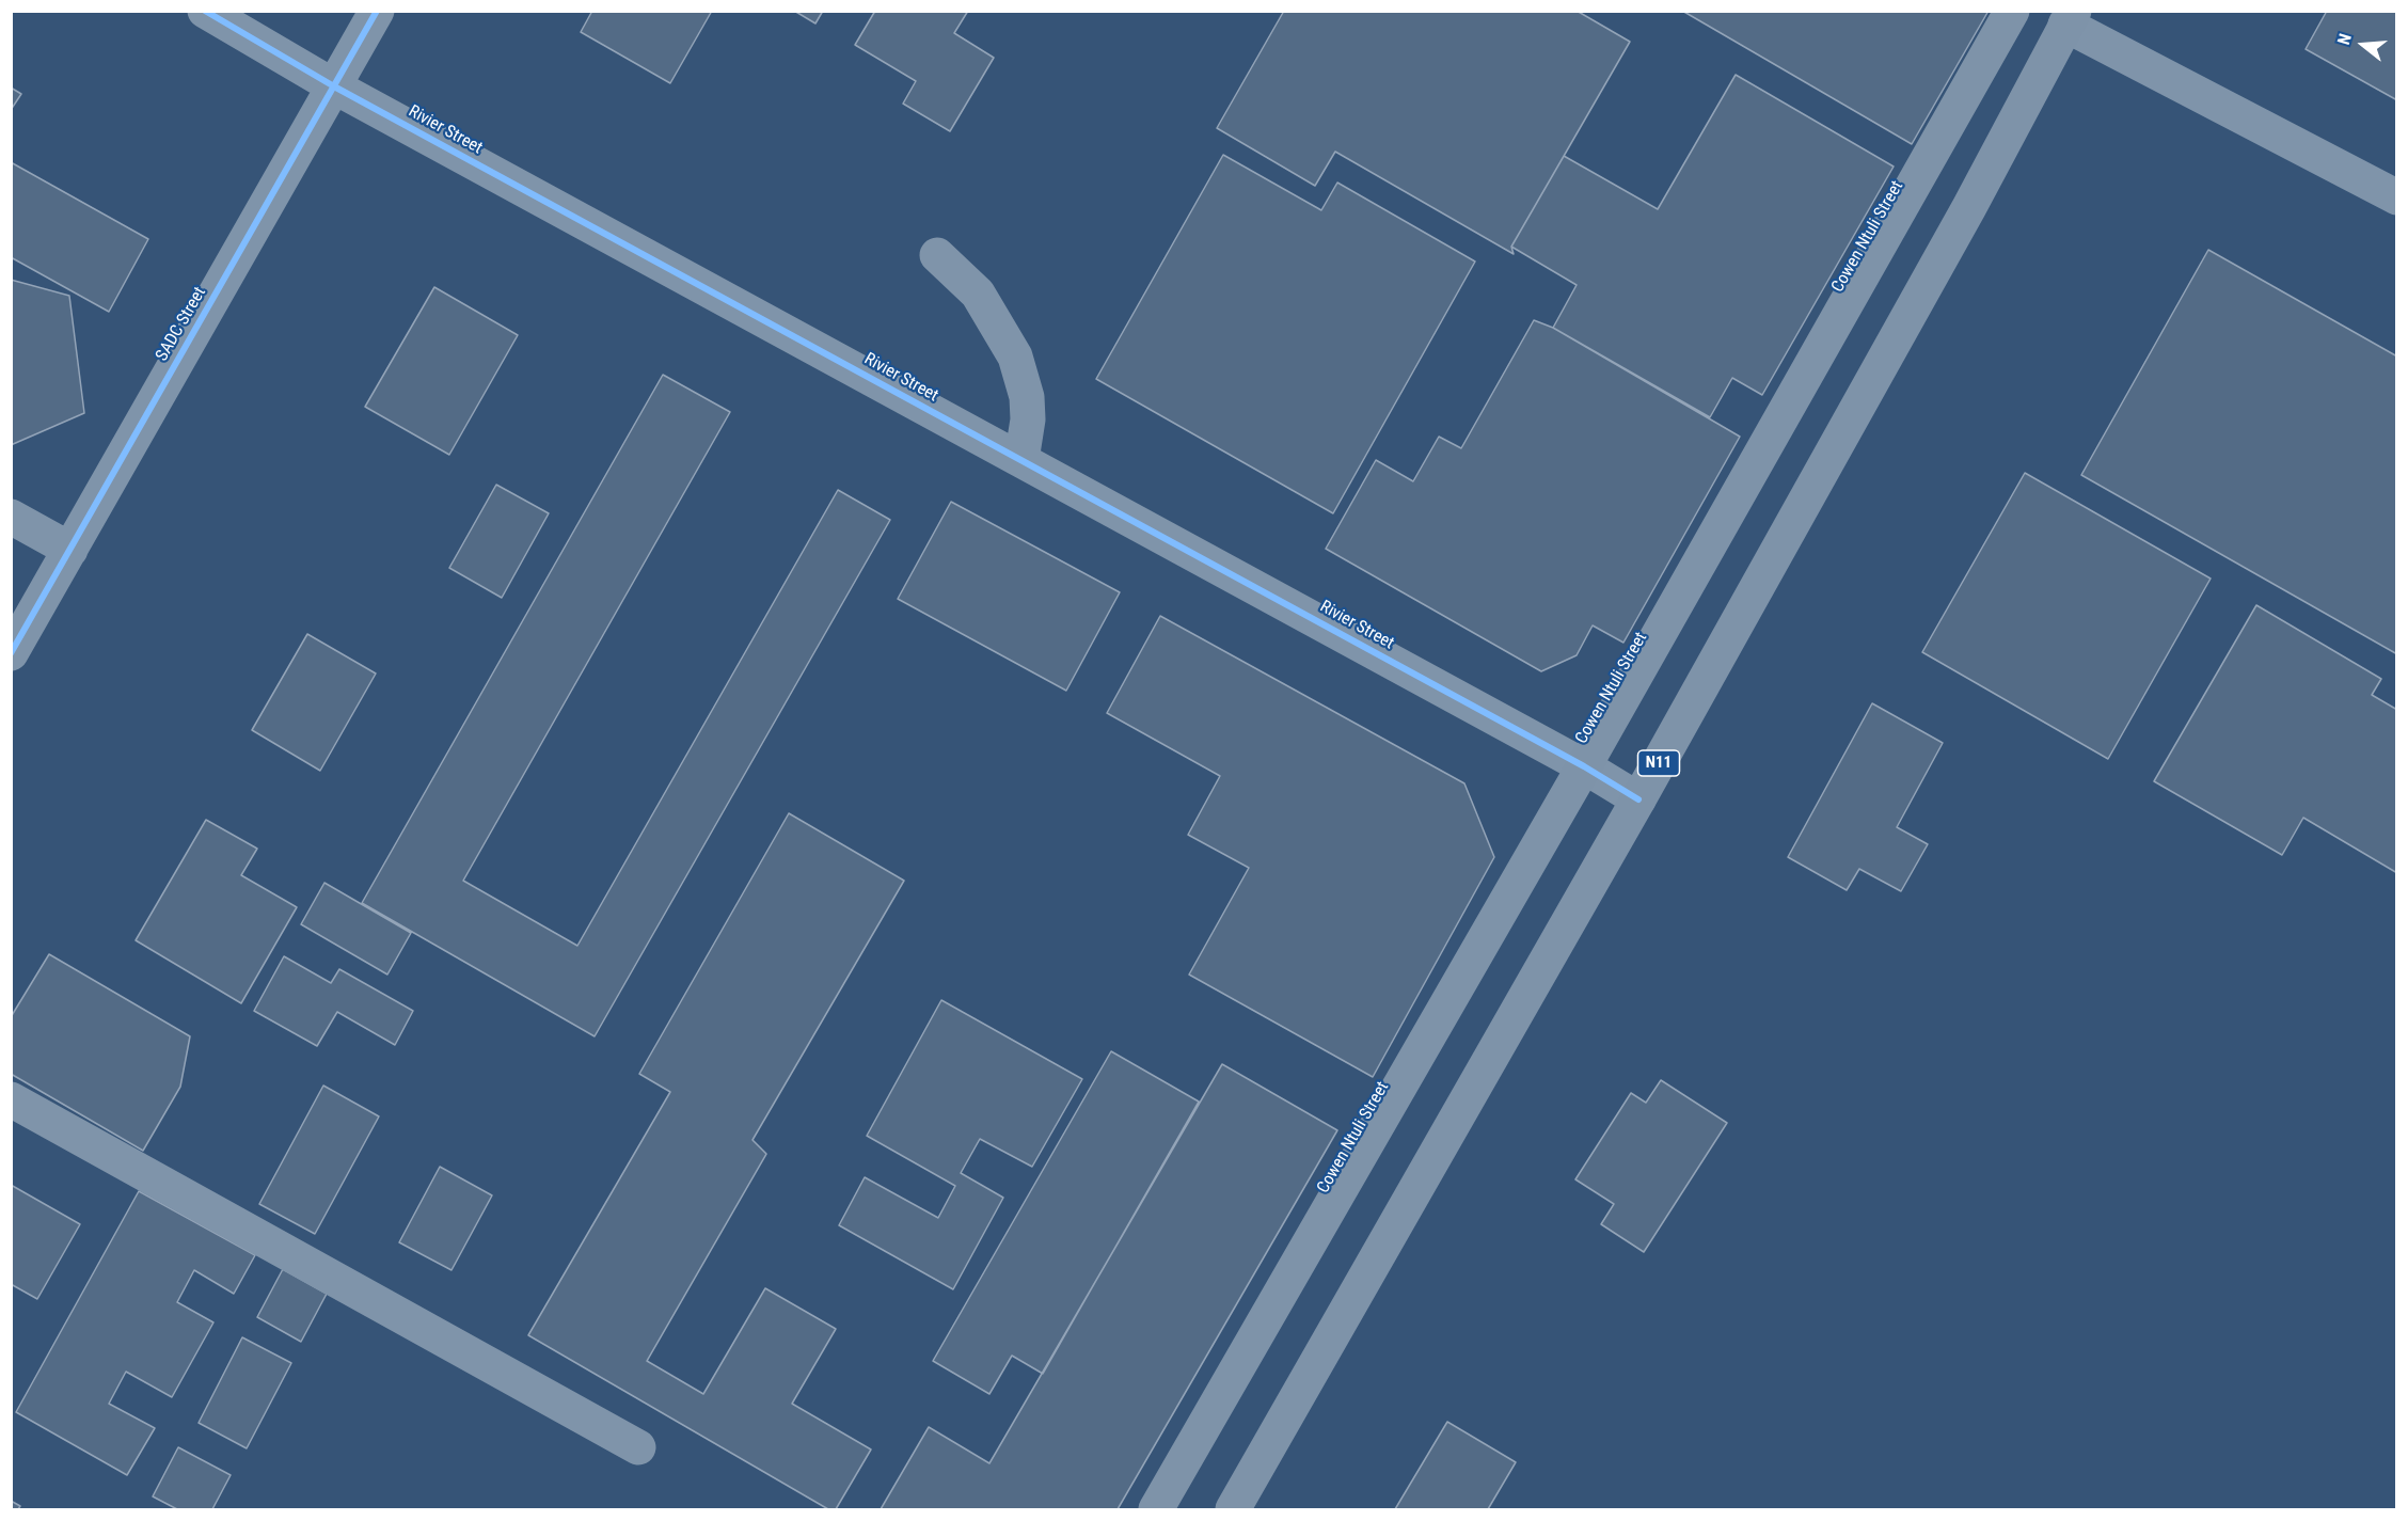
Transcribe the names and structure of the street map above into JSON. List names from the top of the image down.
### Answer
{
  "streets": {
    "highway": ["Cowen Ntuli Street", "N11"],
    "street": ["Rivier Street", "SADC Street"]
  },
  "crossings": [
    ["Rivier Street", "Cowen Ntuli Street"],
    ["Rivier Street", "SADC Street"],
    ["Rivier Street", "N11"]
  ],
  "north": "left"
}
